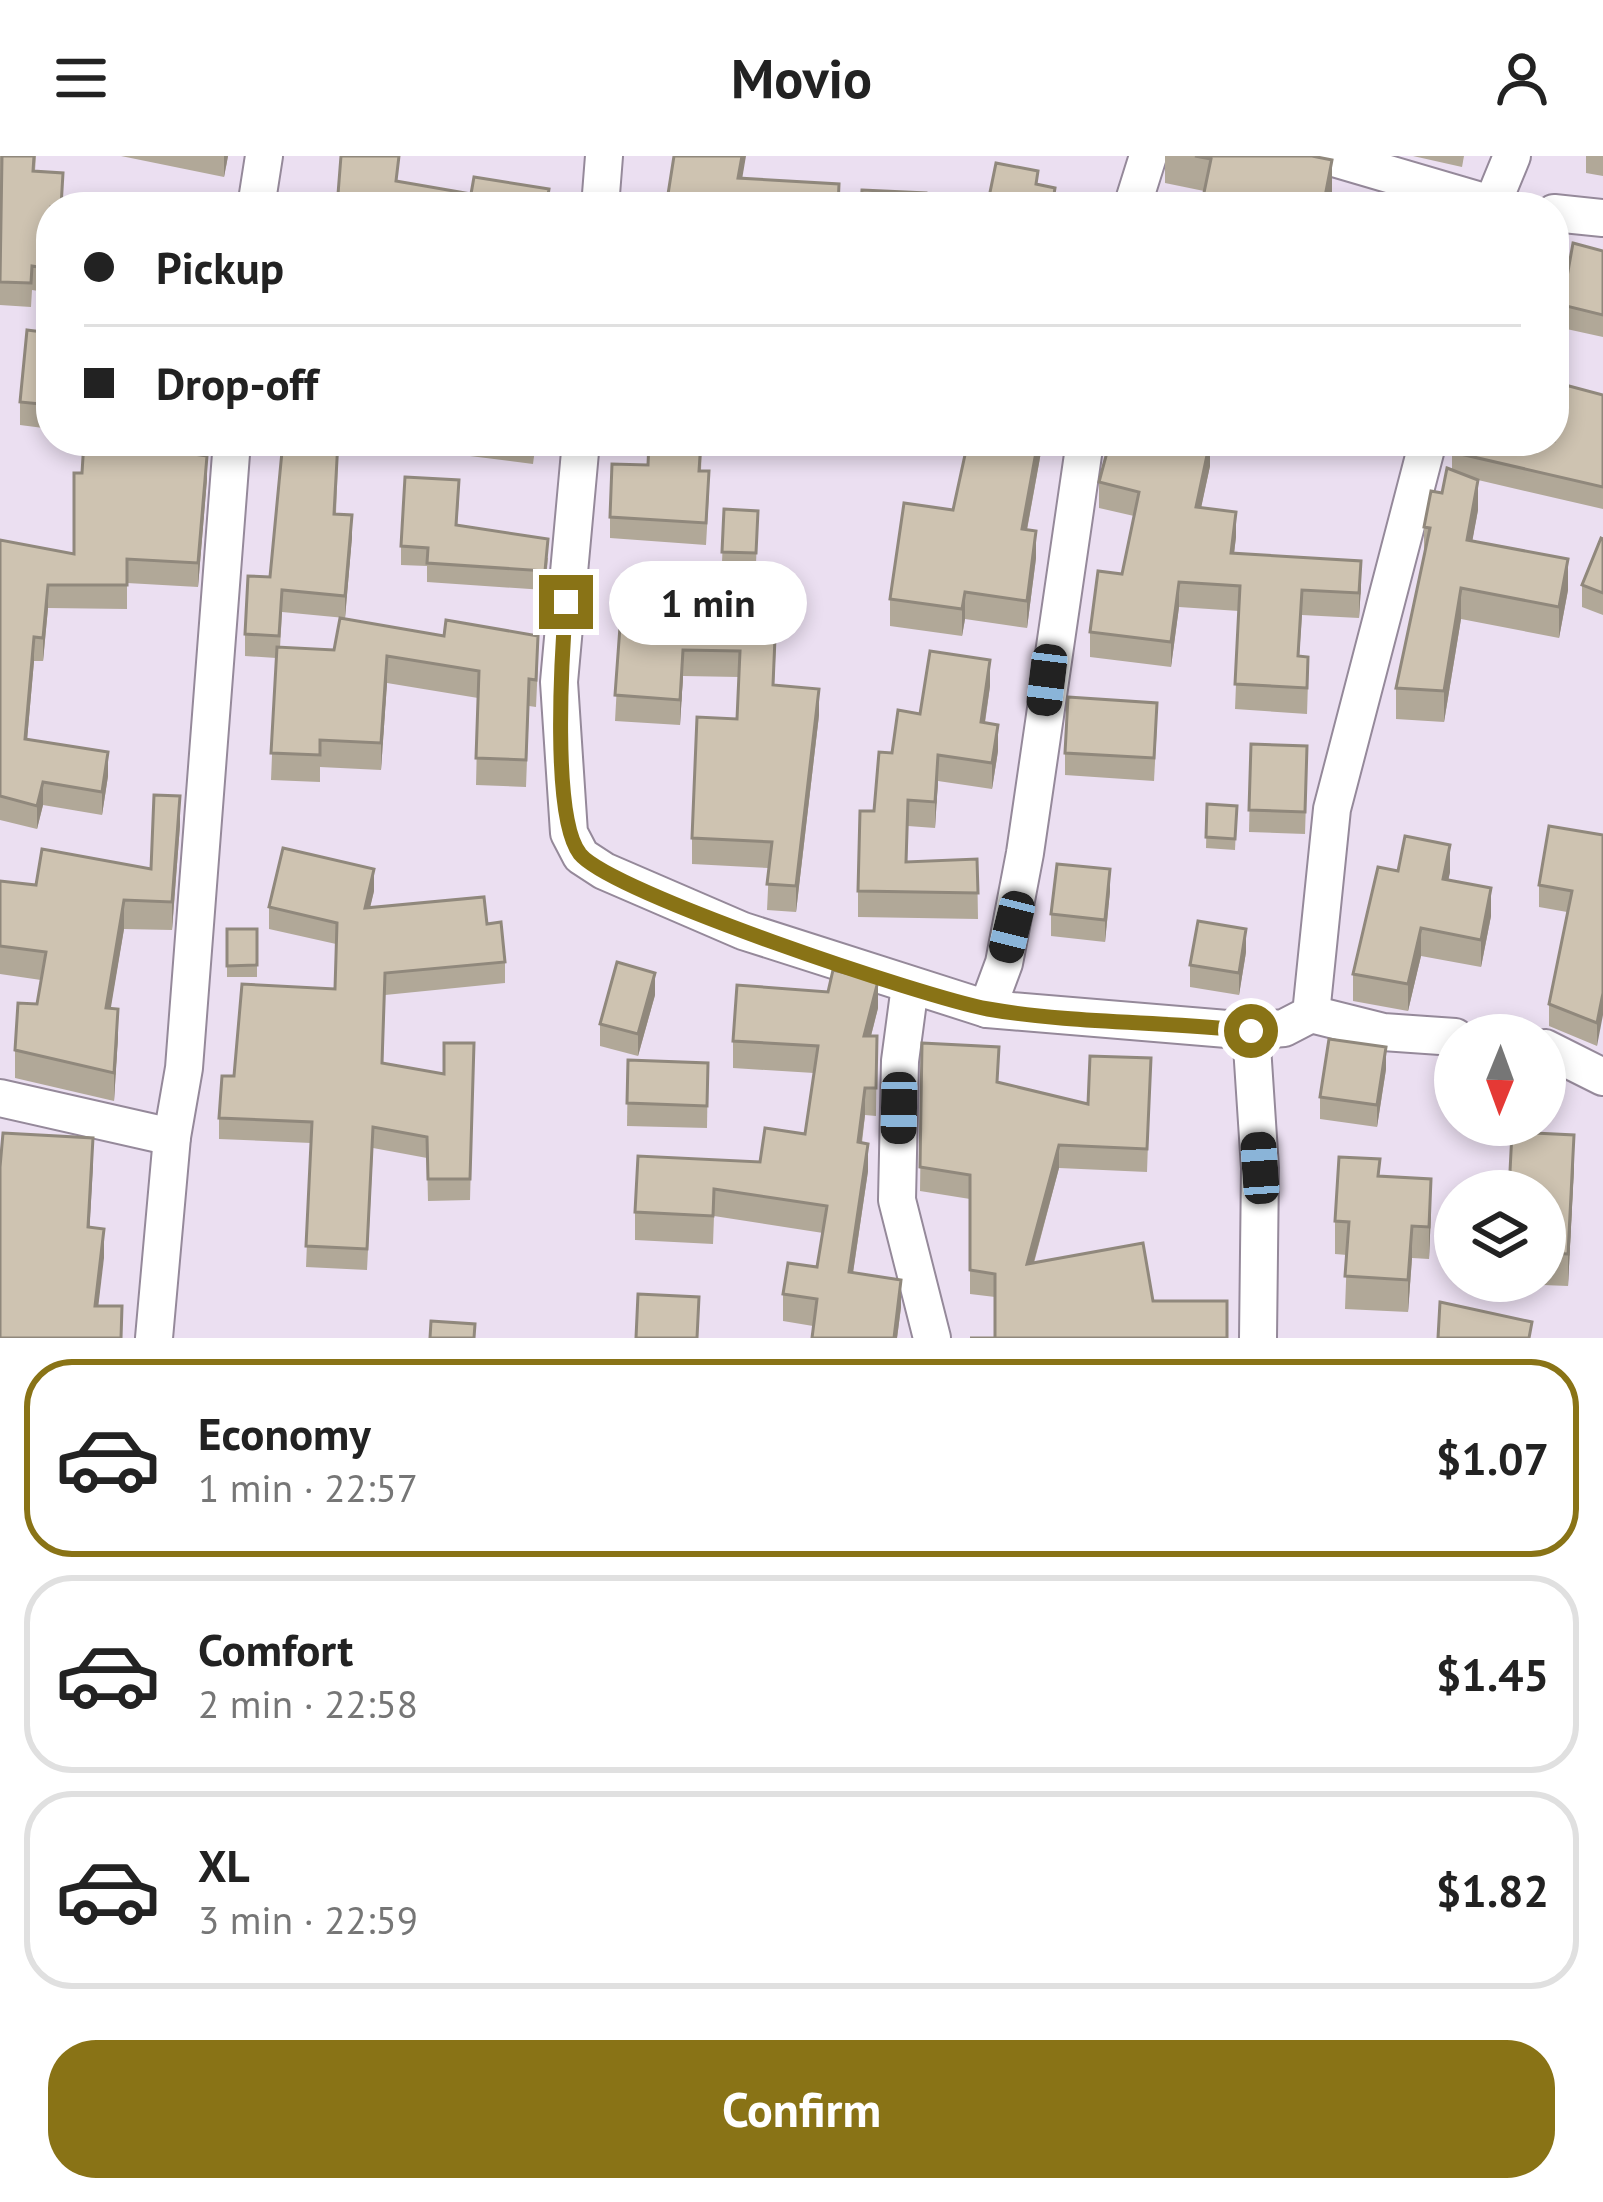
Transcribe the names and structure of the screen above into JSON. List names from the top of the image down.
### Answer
{
  "north": "bottom",
  "page": {
    "header": "Movio",
    "banner": ["Pickup", "Drop-off"],
    "bubble": "1 min",
    "list": [
      {
        "name": "Economy",
        "note": "1 min · 22:57",
        "value": "$1.07"
      },
      {
        "name": "Comfort",
        "note": "2 min · 22:58",
        "value": "$1.45"
      },
      {
        "name": "XL",
        "note": "3 min · 22:59",
        "value": "$1.82"
      }
    ],
    "buttons": "Confirm"
  }
}
